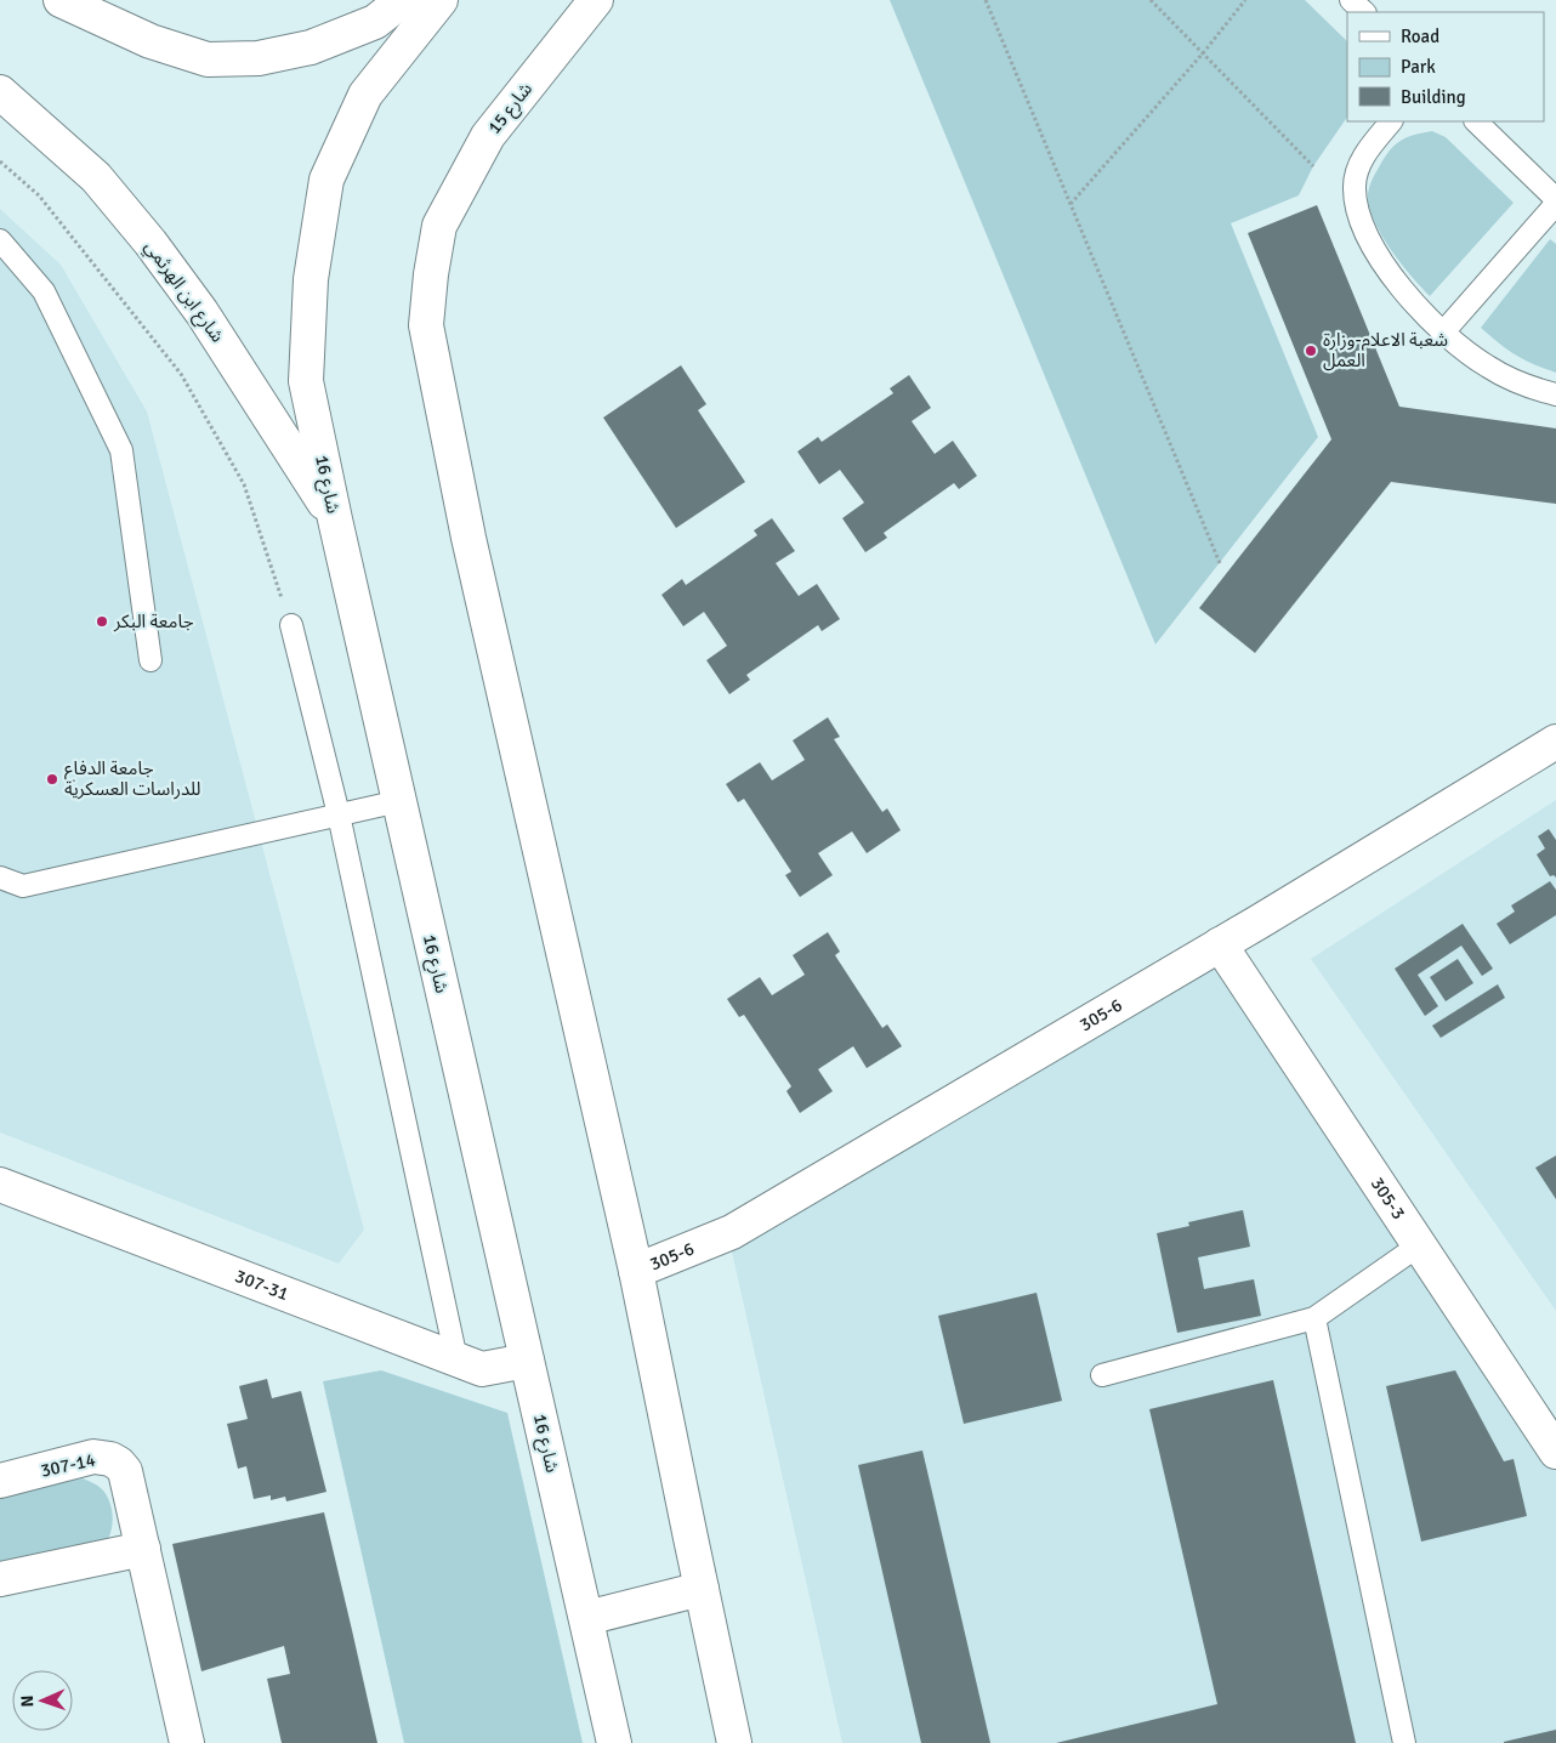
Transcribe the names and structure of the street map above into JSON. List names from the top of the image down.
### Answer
{
  "streets": {
    "main road": [
      "شارع 15",
      "شارع ابن الهرثمي",
      "شارع 16",
      "305-6",
      "305-3",
      "307-31",
      "307-14"
    ]
  },
  "crossings": [
    ["شارع 15", "305-6"],
    ["شارع ابن الهرثمي", "شارع 16"],
    ["شارع 16", "307-31"],
    ["305-6", "305-3"]
  ],
  "places": ["شعبة الاعلام-وزارة العمل", "جامعة البكر", "جامعة الدفاع للدراسات العسكرية"],
  "legend": ["Road", "Park", "Building"],
  "north": "left"
}
